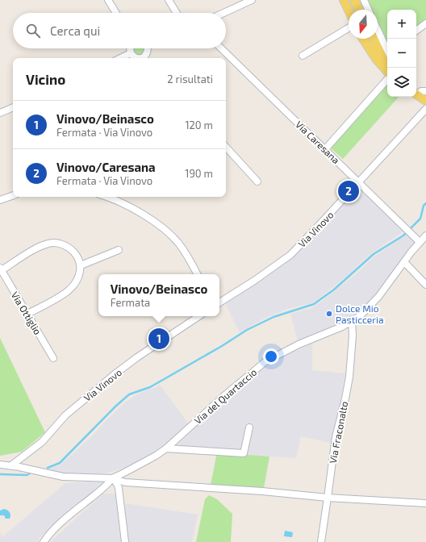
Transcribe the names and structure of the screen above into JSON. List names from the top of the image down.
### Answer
{
  "streets": {
    "street": [
      "Via Caresana",
      "Via Vinovo",
      "Via Ottiglio",
      "Via del Quartaccio",
      "Via Fraconalto"
    ]
  },
  "crossings": [
    ["Via Caresana", "Via Vinovo"],
    ["Via Caresana", "Via del Quartaccio"],
    ["Via Vinovo", "Via del Quartaccio"],
    ["Via del Quartaccio", "Via Fraconalto"]
  ],
  "places": ["Dolce Mio Pasticceria"],
  "north": "bottom",
  "page": {
    "map_buttons": ["+", "−"],
    "search": "Cerca qui",
    "heading": ["Vicino", "2 risultati"],
    "list": [
      {
        "mark": "1",
        "name": "Vinovo/Beinasco",
        "note": "Fermata · Via Vinovo",
        "value": "120 m"
      },
      {
        "mark": "2",
        "name": "Vinovo/Caresana",
        "note": "Fermata · Via Vinovo",
        "value": "190 m"
      }
    ],
    "pins": ["2", "1"],
    "popup": ["Vinovo/Beinasco", "Fermata"]
  }
}
